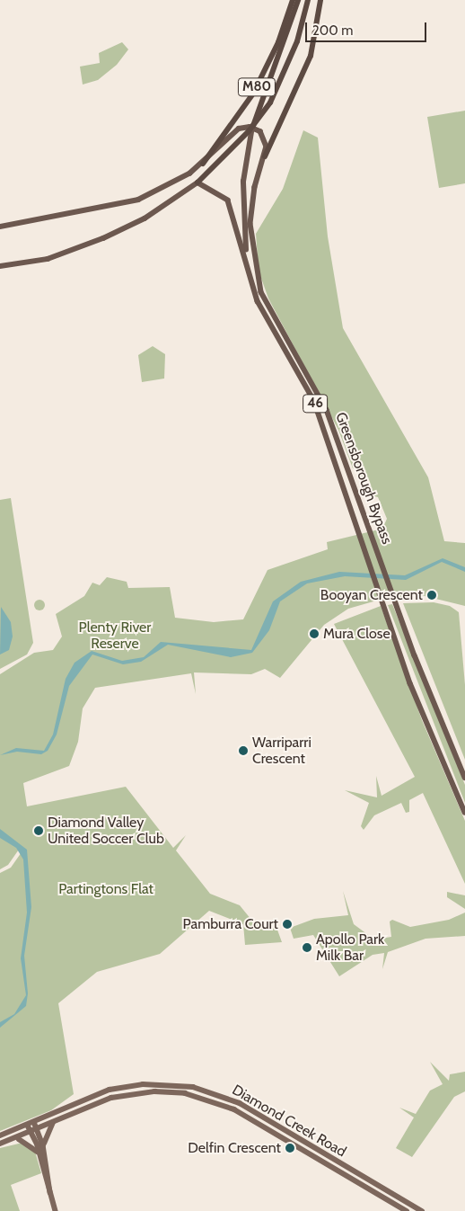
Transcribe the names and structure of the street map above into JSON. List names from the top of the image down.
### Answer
{
  "streets": {
    "highway": ["M80", "46", "Greensborough Bypass"],
    "main road": ["Diamond Creek Road"]
  },
  "crossings": [
    ["M80", "Greensborough Bypass"]
  ],
  "parks": ["Plenty River Reserve", "Partingtons Flat"],
  "places": [
    "Booyan Crescent",
    "Mura Close",
    "Warriparri Crescent",
    "Diamond Valley United Soccer Club",
    "Pamburra Court",
    "Apollo Park Milk Bar",
    "Delfin Crescent"
  ],
  "scale_bar": "200 m"
}
